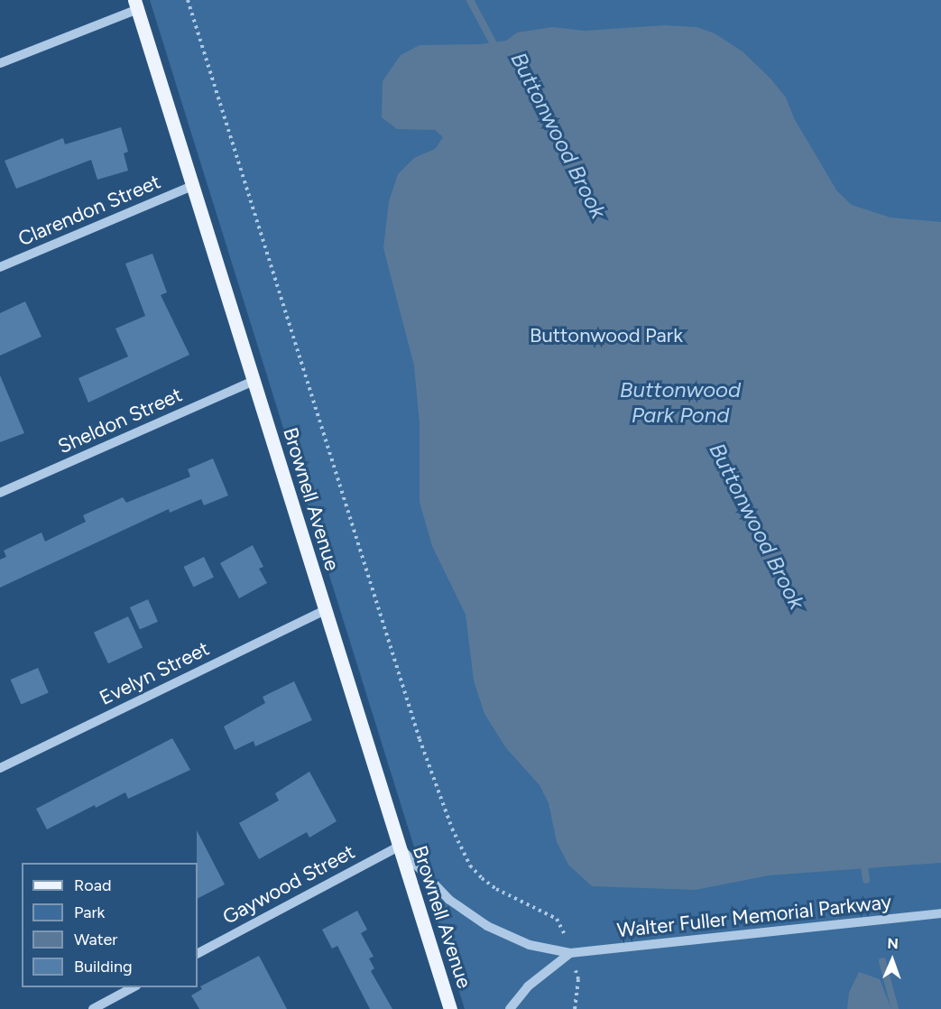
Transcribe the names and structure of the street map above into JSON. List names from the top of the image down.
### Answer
{
  "streets": {
    "main road": ["Brownell Avenue"],
    "street": [
      "Clarendon Street",
      "Sheldon Street",
      "Evelyn Street",
      "Gaywood Street",
      "Walter Fuller Memorial Parkway"
    ]
  },
  "crossings": [
    ["Clarendon Street", "Brownell Avenue"],
    ["Sheldon Street", "Brownell Avenue"],
    ["Brownell Avenue", "Evelyn Street"],
    ["Brownell Avenue", "Gaywood Street"],
    ["Brownell Avenue", "Walter Fuller Memorial Parkway"],
    ["Gaywood Street", "Walter Fuller Memorial Parkway"]
  ],
  "water": ["Buttonwood Brook", "Buttonwood Park Pond"],
  "parks": ["Buttonwood Park"],
  "legend": [
    "Road",
    "Park",
    "Water",
    "Building"
  ],
  "north": "top"
}
